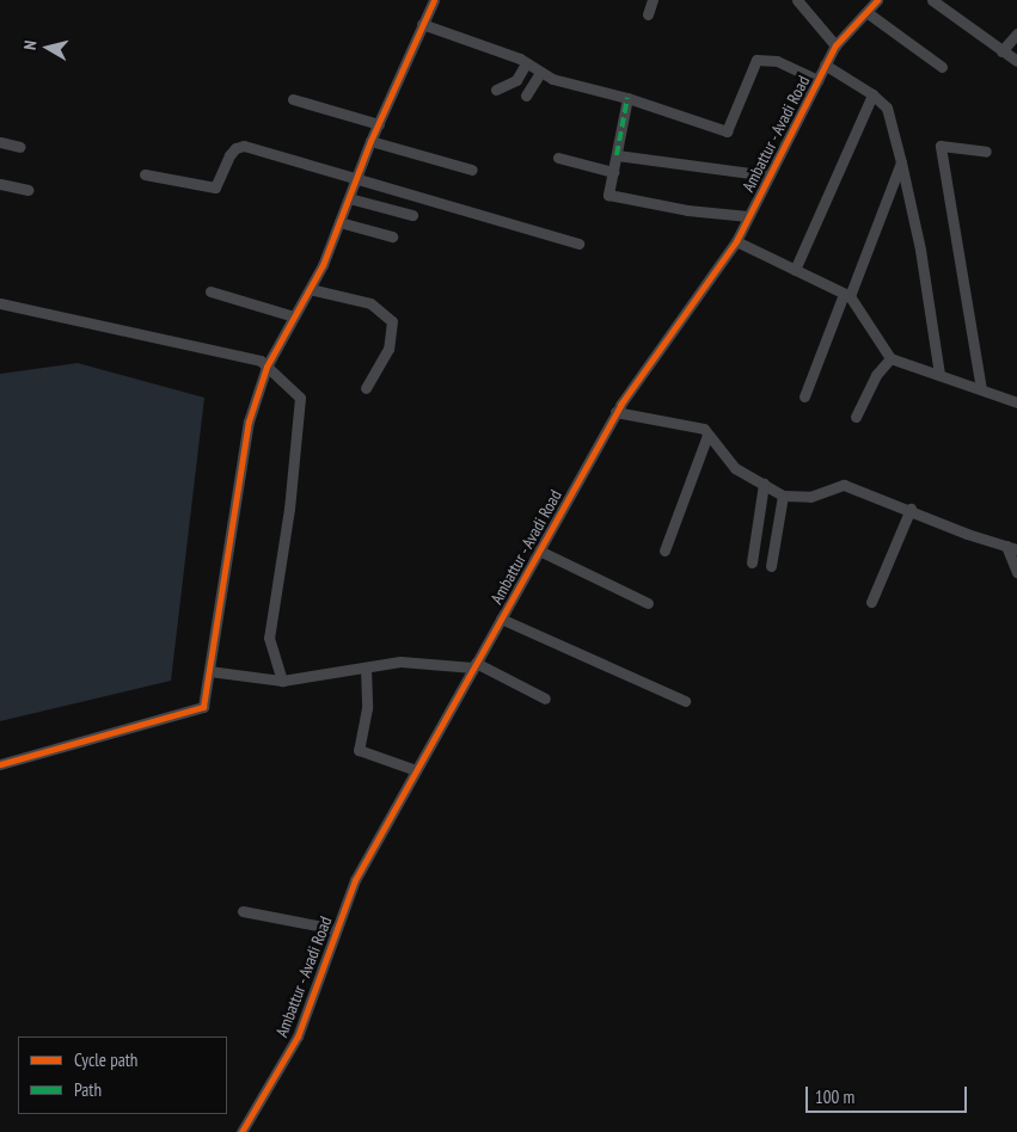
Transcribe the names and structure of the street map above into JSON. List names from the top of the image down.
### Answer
{
  "streets": {
    "street": ["Ambattur - Avadi Road"]
  },
  "legend": ["Cycle path", "Path"],
  "scale_bar": "100 m",
  "north": "left"
}
